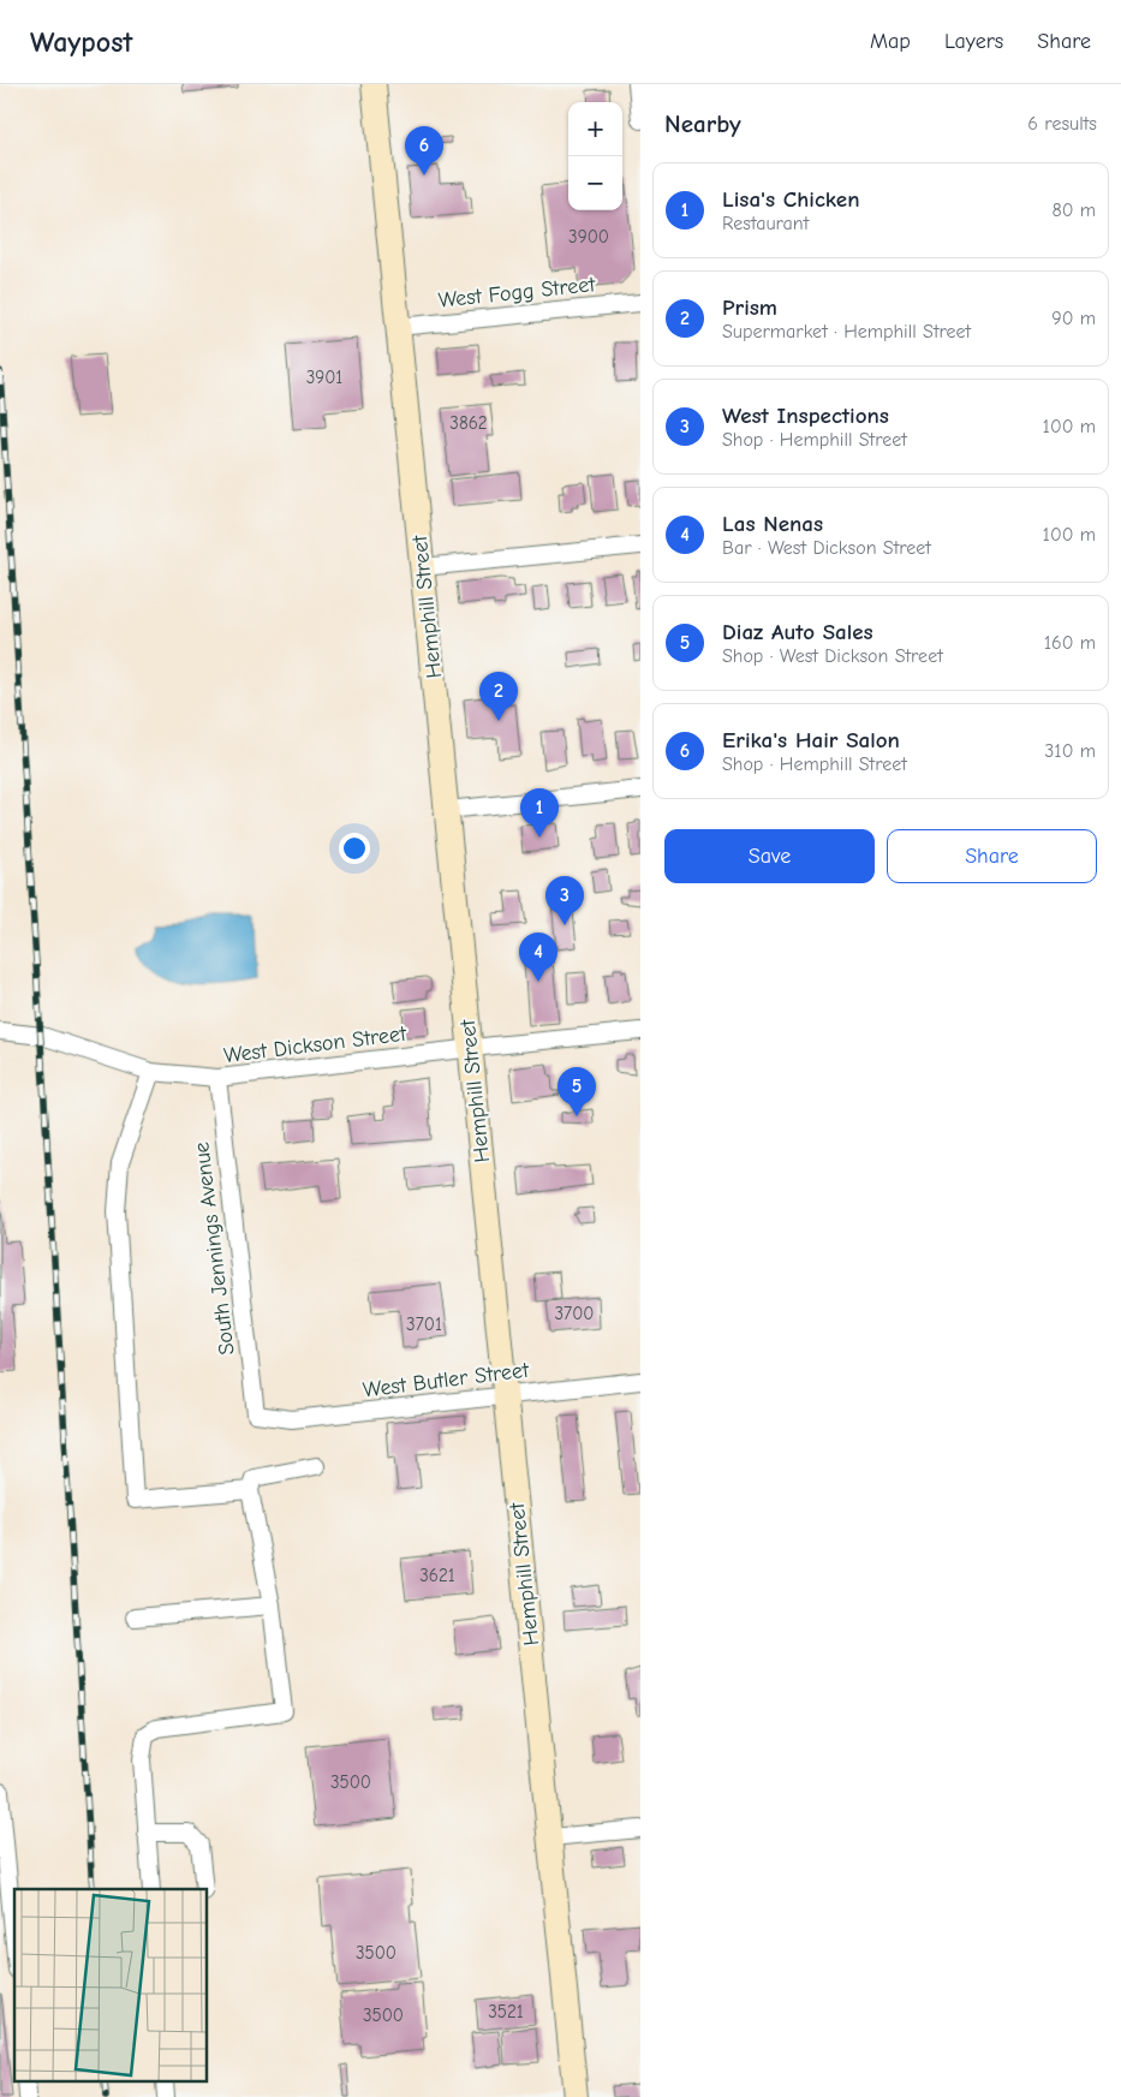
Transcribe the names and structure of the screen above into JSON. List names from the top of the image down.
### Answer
{
  "streets": {
    "main road": ["Hemphill Street"],
    "street": [
      "West Fogg Street",
      "West Dickson Street",
      "South Jennings Avenue",
      "West Butler Street"
    ]
  },
  "crossings": [
    ["West Fogg Street", "Hemphill Street"],
    ["Hemphill Street", "West Dickson Street"],
    ["Hemphill Street", "West Butler Street"],
    ["West Dickson Street", "South Jennings Avenue"],
    ["South Jennings Avenue", "West Butler Street"]
  ],
  "house_numbers": [
    "3900",
    "3901",
    "3862",
    "3700",
    "3701",
    "3621",
    "3500",
    "3500",
    "3521",
    "3500"
  ],
  "page": {
    "header": "Waypost",
    "nav": ["Map", "Layers", "Share"],
    "heading": ["Nearby", "6 results"],
    "map_buttons": ["+", "−"],
    "pins": [
      "6",
      "2",
      "1",
      "3",
      "4",
      "5"
    ],
    "list": [
      {
        "mark": "1",
        "name": "Lisa's Chicken",
        "note": "Restaurant",
        "value": "80 m"
      },
      {
        "mark": "2",
        "name": "Prism",
        "note": "Supermarket · Hemphill Street",
        "value": "90 m"
      },
      {
        "mark": "3",
        "name": "West Inspections",
        "note": "Shop · Hemphill Street",
        "value": "100 m"
      },
      {
        "mark": "4",
        "name": "Las Nenas",
        "note": "Bar · West Dickson Street",
        "value": "100 m"
      },
      {
        "mark": "5",
        "name": "Diaz Auto Sales",
        "note": "Shop · West Dickson Street",
        "value": "160 m"
      },
      {
        "mark": "6",
        "name": "Erika's Hair Salon",
        "note": "Shop · Hemphill Street",
        "value": "310 m"
      }
    ],
    "buttons": ["Save", "Share"]
  }
}
